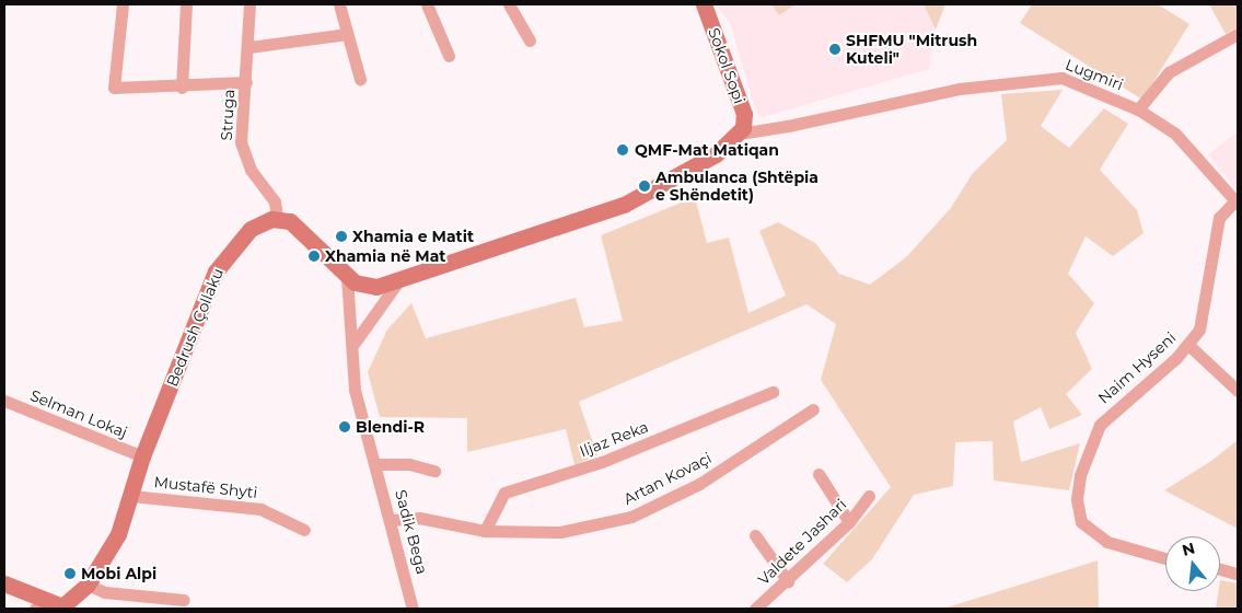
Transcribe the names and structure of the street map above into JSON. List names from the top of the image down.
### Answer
{
  "streets": {
    "street": [
      "Sokol Sopi",
      "Lugmiri",
      "Struga",
      "Bedrush Çollaku",
      "Naim Hyseni",
      "Selman Lokaj",
      "Iljaz Reka",
      "Artan Kovaçi",
      "Mustafë Shyti",
      "Sadik Bega",
      "Valdete Jashari"
    ]
  },
  "crossings": [
    ["Sokol Sopi", "Lugmiri"],
    ["Lugmiri", "Naim Hyseni"],
    ["Struga", "Bedrush Çollaku"],
    ["Bedrush Çollaku", "Selman Lokaj"],
    ["Bedrush Çollaku", "Mustafë Shyti"],
    ["Iljaz Reka", "Artan Kovaçi"],
    ["Artan Kovaçi", "Sadik Bega"]
  ],
  "places": [
    "SHFMU \"Mitrush Kuteli\"",
    "QMF-Mat Matiqan",
    "Ambulanca (Shtëpia e Shëndetit)",
    "Xhamia e Matit",
    "Xhamia në Mat",
    "Blendi-R",
    "Mobi Alpi"
  ],
  "north": "top"
}
